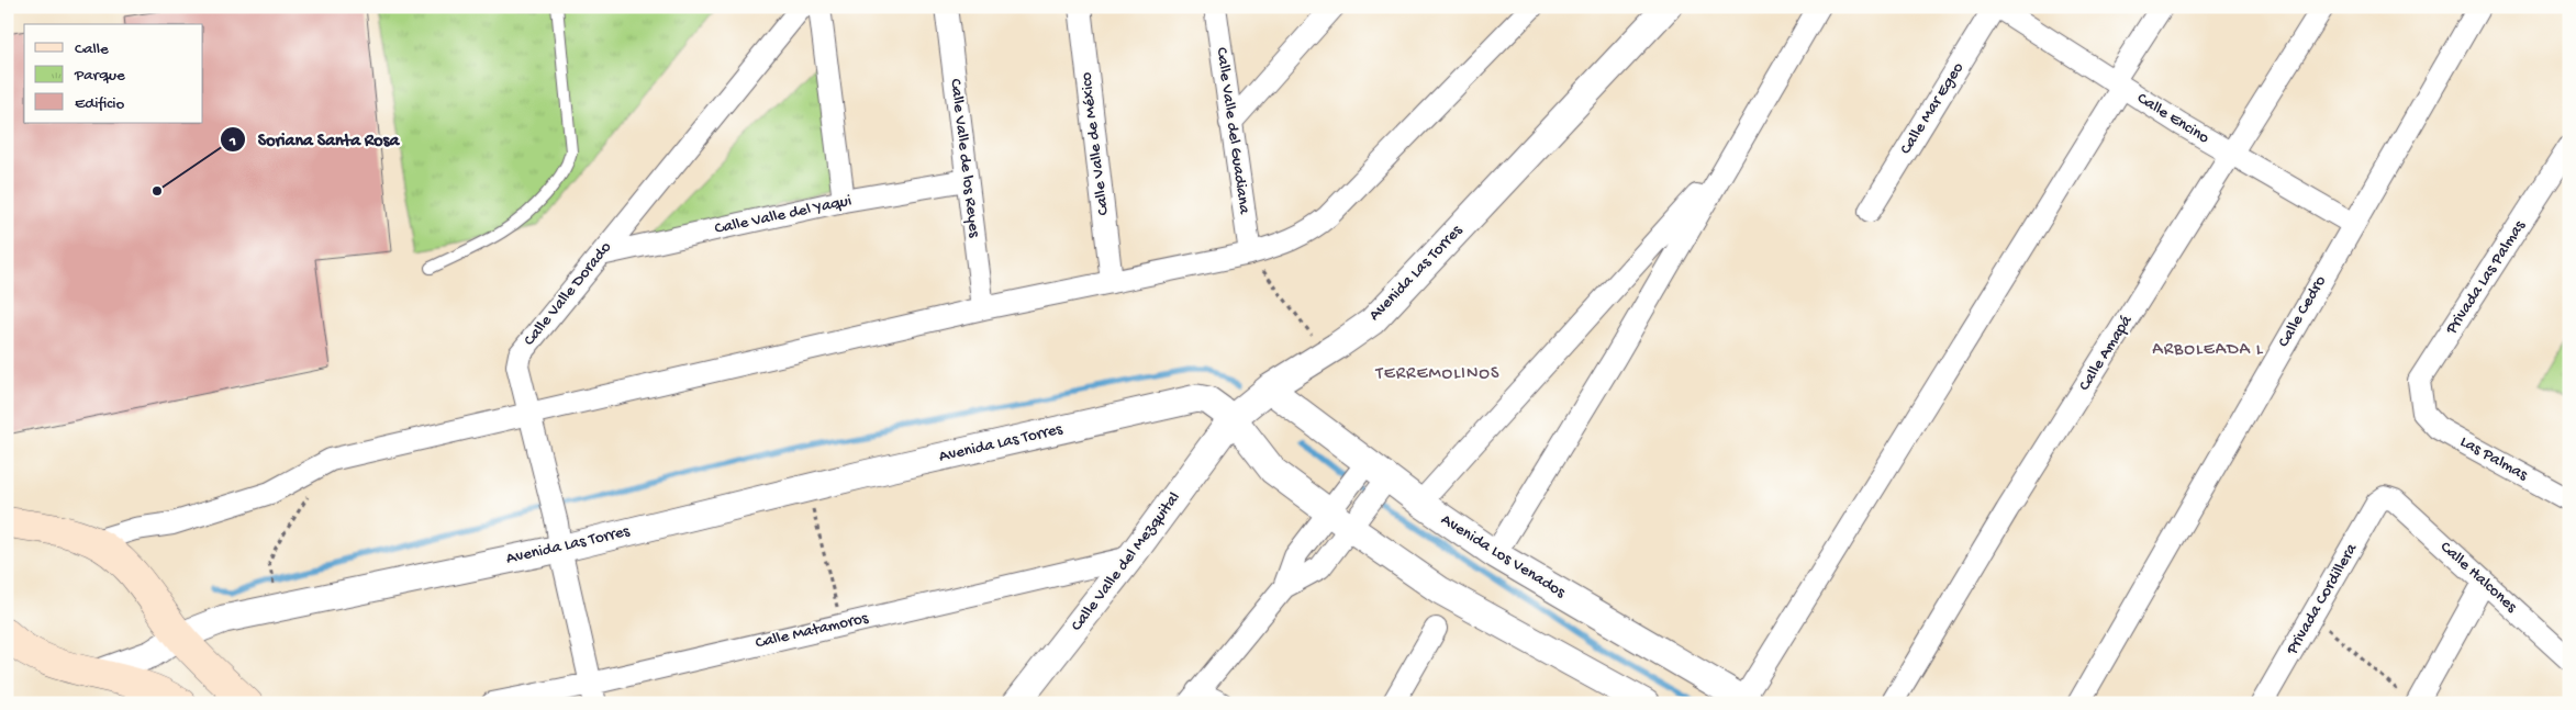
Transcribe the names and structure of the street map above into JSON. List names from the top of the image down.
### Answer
{
  "streets": {
    "street": [
      "Calle Mar Egeo",
      "Calle Encino",
      "Calle Valle del Guadiana",
      "Calle Valle de México",
      "Calle Valle de los Reyes",
      "Calle Valle del Yaqui",
      "Avenida Las Torres",
      "Privada Las Palmas",
      "Calle Valle Dorado",
      "Calle Cedro",
      "Calle Amapá",
      "Las Palmas",
      "Avenida Los Venados",
      "Calle Valle del Mezquital",
      "Calle Halcones",
      "Privada Cordillera",
      "Calle Matamoros"
    ]
  },
  "crossings": [
    ["Calle Mar Egeo", "Calle Encino"],
    ["Calle Encino", "Calle Cedro"],
    ["Calle Encino", "Calle Amapá"],
    ["Calle Valle de los Reyes", "Calle Valle del Yaqui"],
    ["Calle Valle del Yaqui", "Calle Valle Dorado"],
    ["Avenida Las Torres", "Calle Valle Dorado"],
    ["Avenida Las Torres", "Avenida Los Venados"],
    ["Avenida Las Torres", "Calle Valle del Mezquital"],
    ["Privada Las Palmas", "Las Palmas"],
    ["Calle Valle Dorado", "Calle Matamoros"],
    ["Calle Valle del Mezquital", "Calle Matamoros"],
    ["Calle Halcones", "Privada Cordillera"]
  ],
  "districts": ["ARBOLEADA L", "TERREMOLINOS"],
  "places": ["Soriana Santa Rosa"],
  "legend": ["Calle", "Parque", "Edificio"]
}
